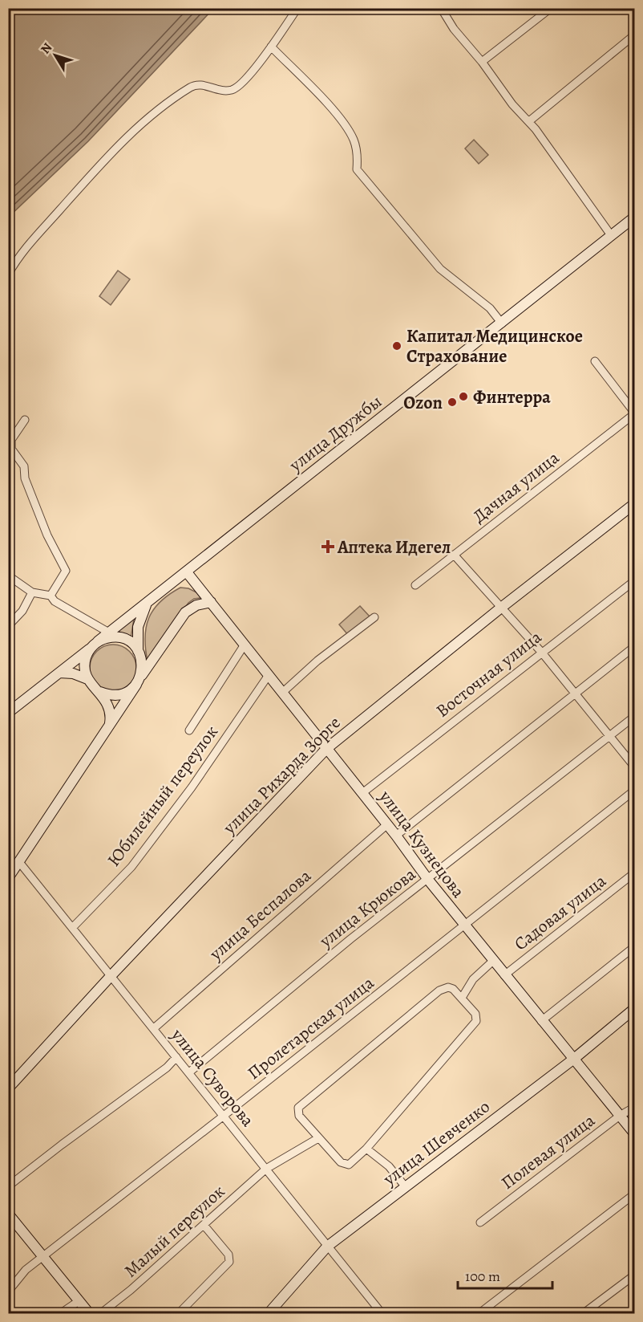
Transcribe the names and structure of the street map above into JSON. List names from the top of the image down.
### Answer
{
  "streets": {
    "street": [
      "улица Дружбы",
      "Дачная улица",
      "Восточная улица",
      "улица Рихарда Зорге",
      "Юбилейный переулок",
      "улица Кузнецова",
      "улица Крюкова",
      "Садовая улица",
      "улица Беспалова",
      "Пролетарская улица",
      "улица Суворова",
      "улица Шевченко",
      "Полевая улица",
      "Малый переулок"
    ]
  },
  "crossings": [
    ["улица Дружбы", "улица Кузнецова"],
    ["Восточная улица", "улица Кузнецова"],
    ["улица Рихарда Зорге", "улица Кузнецова"],
    ["улица Рихарда Зорге", "улица Суворова"],
    ["Юбилейный переулок", "улица Кузнецова"],
    ["Юбилейный переулок", "улица Суворова"],
    ["улица Кузнецова", "улица Крюкова"],
    ["улица Кузнецова", "Садовая улица"],
    ["улица Кузнецова", "улица Беспалова"],
    ["улица Кузнецова", "Пролетарская улица"],
    ["улица Кузнецова", "улица Шевченко"],
    ["улица Кузнецова", "Полевая улица"],
    ["улица Крюкова", "улица Суворова"],
    ["улица Беспалова", "улица Суворова"],
    ["Пролетарская улица", "улица Суворова"],
    ["улица Суворова", "улица Шевченко"],
    ["улица Суворова", "Малый переулок"]
  ],
  "places": {
    "other": ["Капитал Медицинское Страхование", "Финтерра", "Ozon"],
    "health": ["Аптека Идегел"]
  },
  "scale_bar": "100 m",
  "north": "top left"
}
